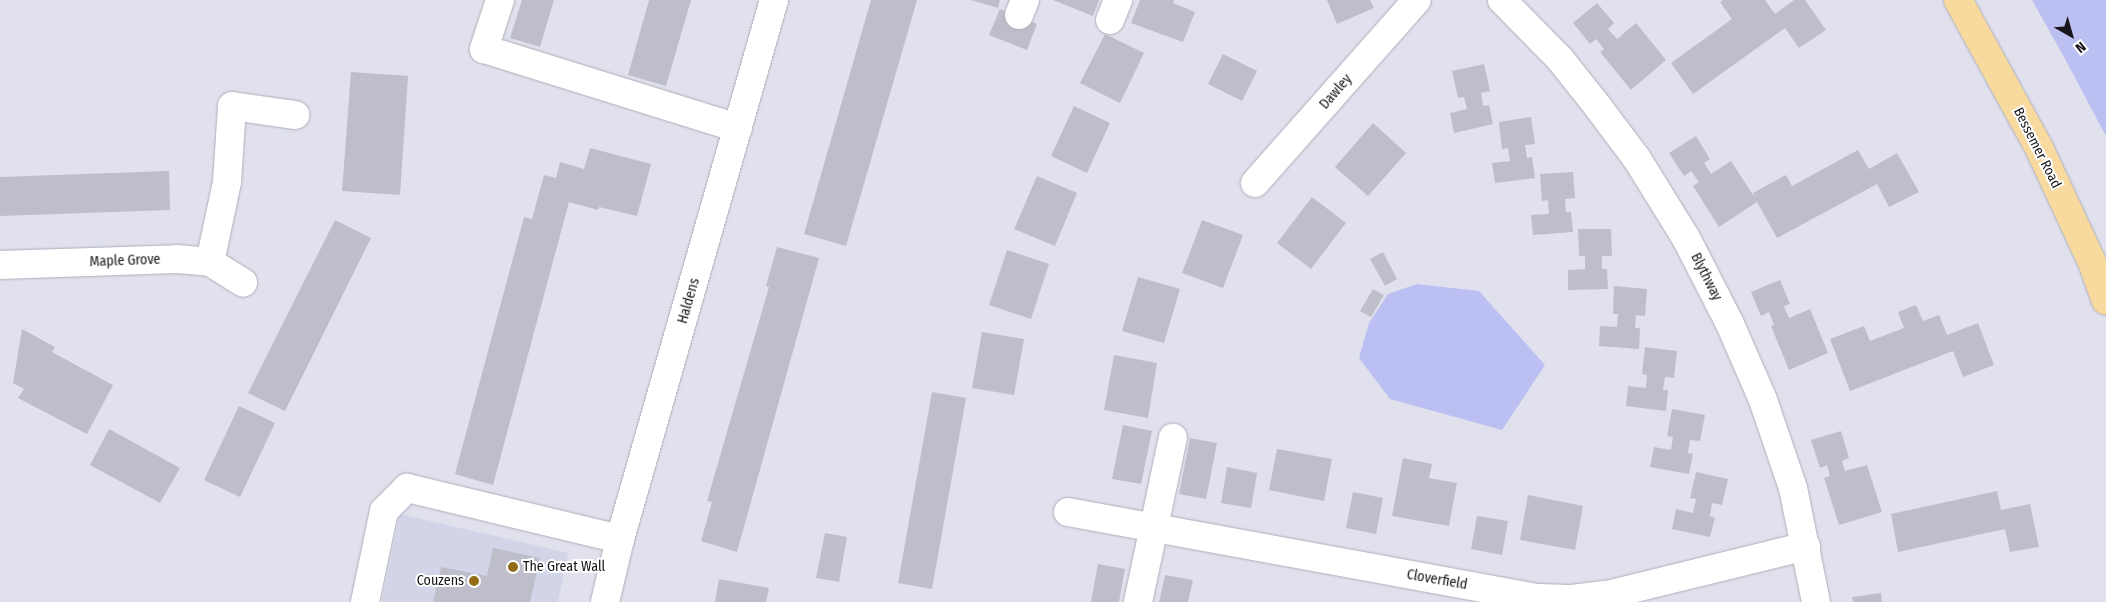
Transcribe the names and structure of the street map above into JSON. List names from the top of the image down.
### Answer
{
  "streets": {
    "main road": ["Bessemer Road"],
    "street": [
      "Dawley",
      "Maple Grove",
      "Blythway",
      "Haldens",
      "Cloverfield"
    ]
  },
  "crossings": [
    ["Blythway", "Cloverfield"]
  ],
  "places": ["The Great Wall", "Couzens"],
  "north": "bottom right"
}
